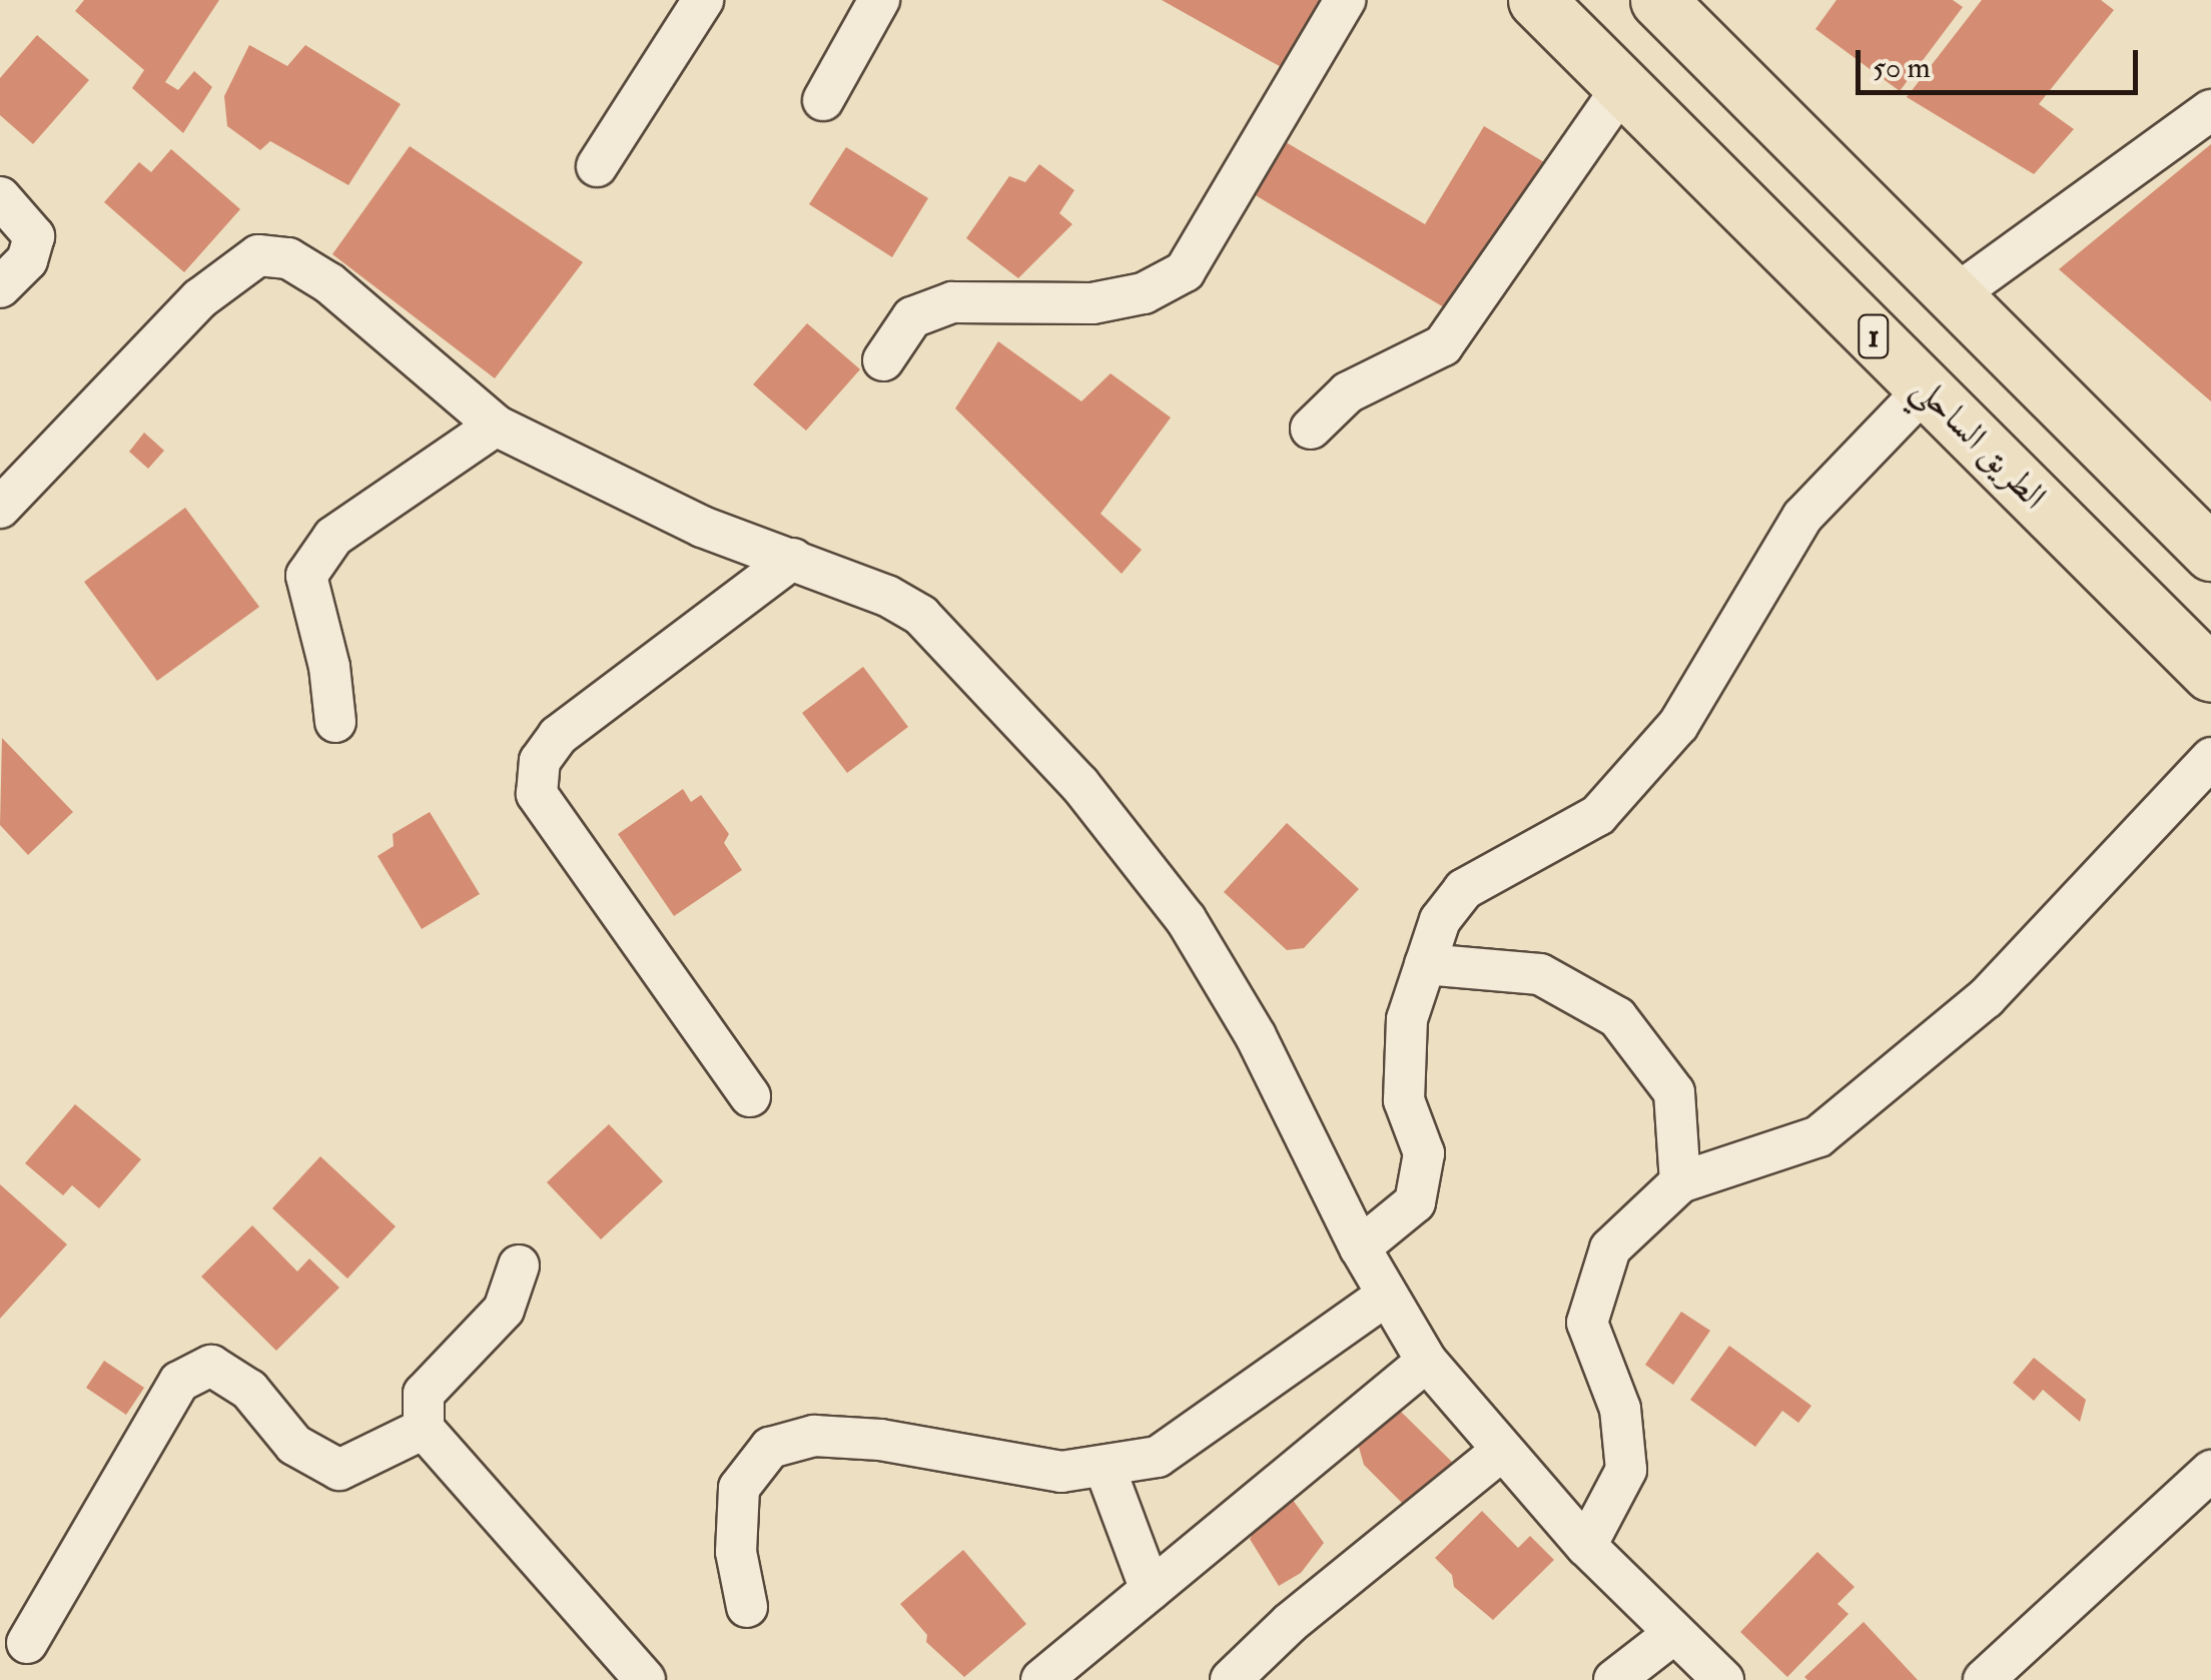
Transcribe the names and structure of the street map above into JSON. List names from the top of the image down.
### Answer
{
  "streets": {
    "highway": ["1", "الطريق الساحلي"]
  },
  "scale_bar": "50 m"
}
